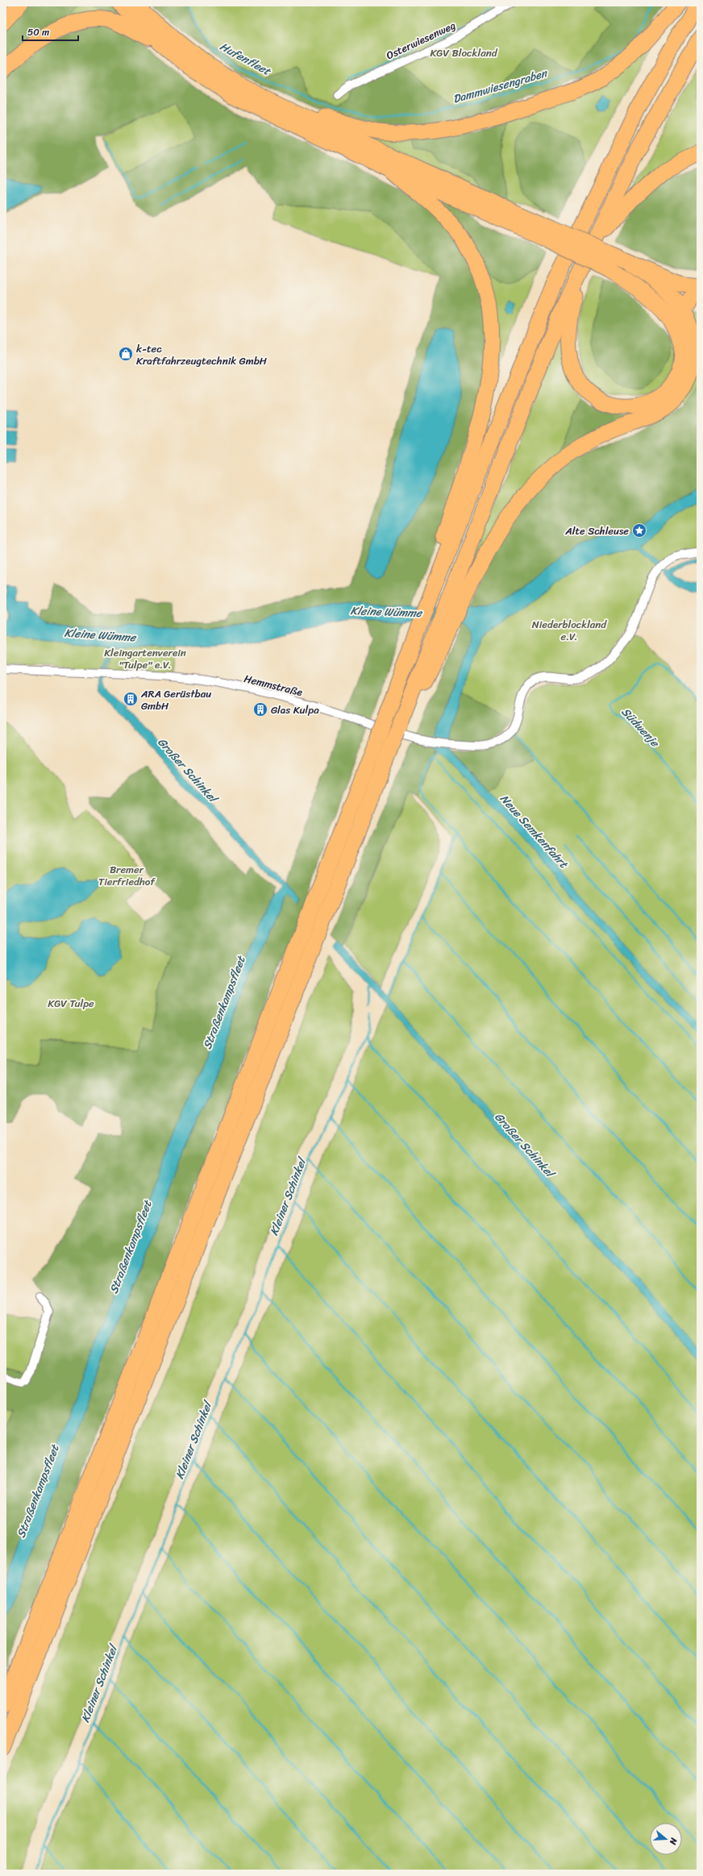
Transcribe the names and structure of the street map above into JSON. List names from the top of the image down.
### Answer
{
  "streets": {
    "street": ["Osterwiesenweg", "Hemmstraße"]
  },
  "water": [
    "Hufenfleet",
    "Dammwiesengraben",
    "Kleine Wümme",
    "Südwenje",
    "Großer Schinkel",
    "Neue Semkenfahrt",
    "Straßenkampsfleet",
    "Kleiner Schinkel"
  ],
  "parks": [
    "KGV Blockland",
    "Niederblockland e.V.",
    "Kleingartenverein \"Tulpe\" e.V.",
    "Bremer Tierfriedhof",
    "KGV Tulpe"
  ],
  "places": {
    "shop": ["k-tec Kraftfahrzeugtechnik GmbH"],
    "place": ["Alte Schleuse"],
    "building": ["ARA Gerüstbau GmbH", "Glas Kulpa"]
  },
  "scale_bar": "50 m",
  "north": "right"
}
